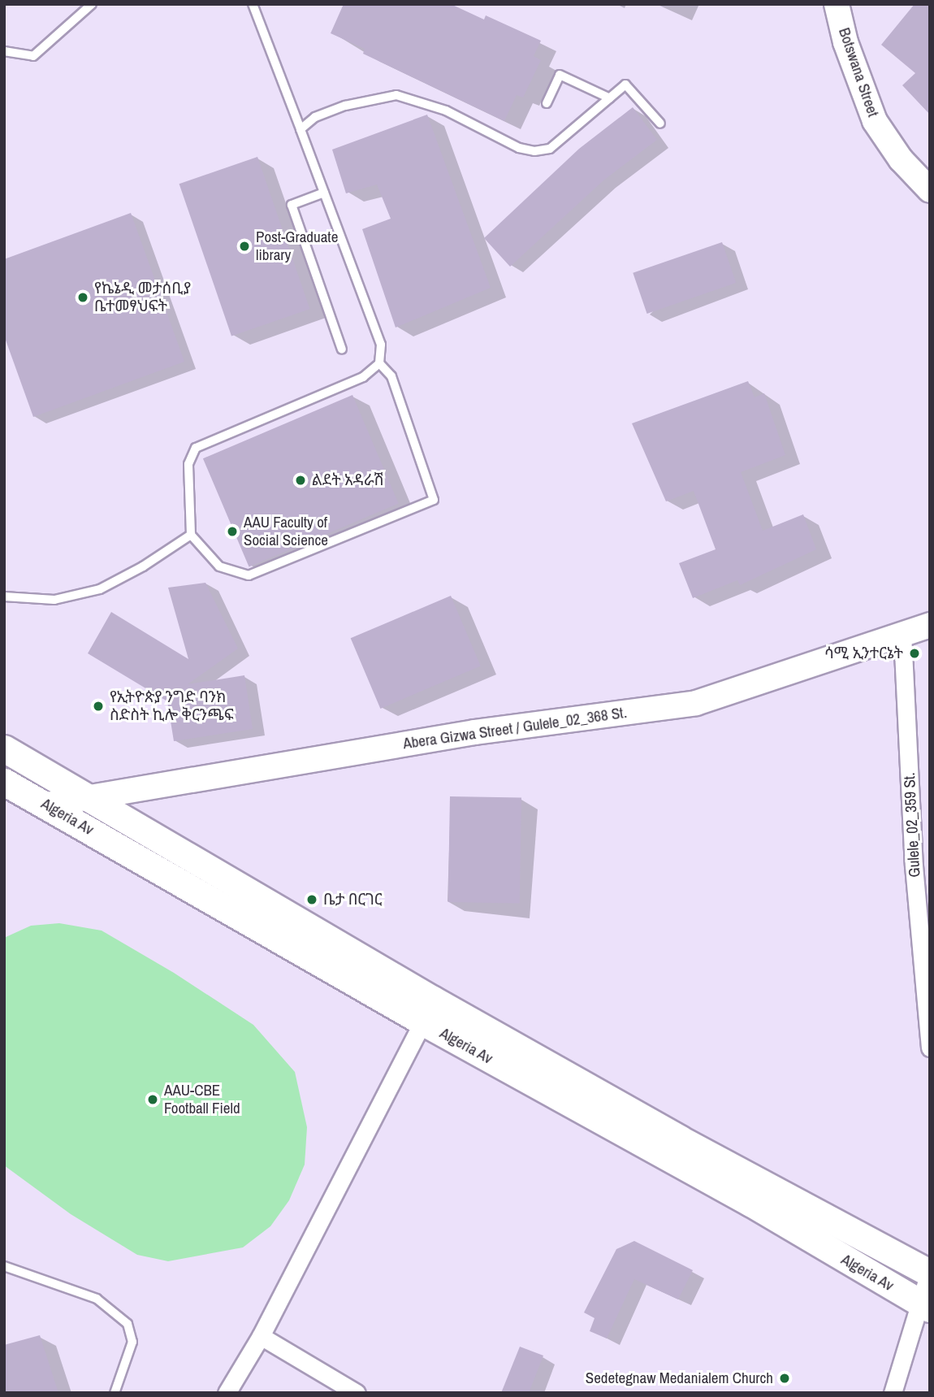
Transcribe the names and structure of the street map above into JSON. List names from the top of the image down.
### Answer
{
  "streets": {
    "main road": ["Botswana Street", "Abera Gizwa Street / Gulele_02_368 St.", "Algeria Av"],
    "street": ["Gulele_02_359 St."]
  },
  "crossings": [
    ["Abera Gizwa Street / Gulele_02_368 St.", "Algeria Av"],
    ["Abera Gizwa Street / Gulele_02_368 St.", "Gulele_02_359 St."]
  ],
  "places": [
    "Post-Graduate library",
    "የኬኔዲ መታሰቢያ ቤተመፃህፍት",
    "ልደት አዳራሽ",
    "AAU Faculty of Social Science",
    "ሳሚ ኢንተርኔት",
    "የኢትዮጵያ ንግድ ባንክ ስድስት ኪሎ ቅርንጫፍ",
    "ቤታ በርገር",
    "AAU-CBE Football Field",
    "Sedetegnaw Medanialem Church"
  ]
}
